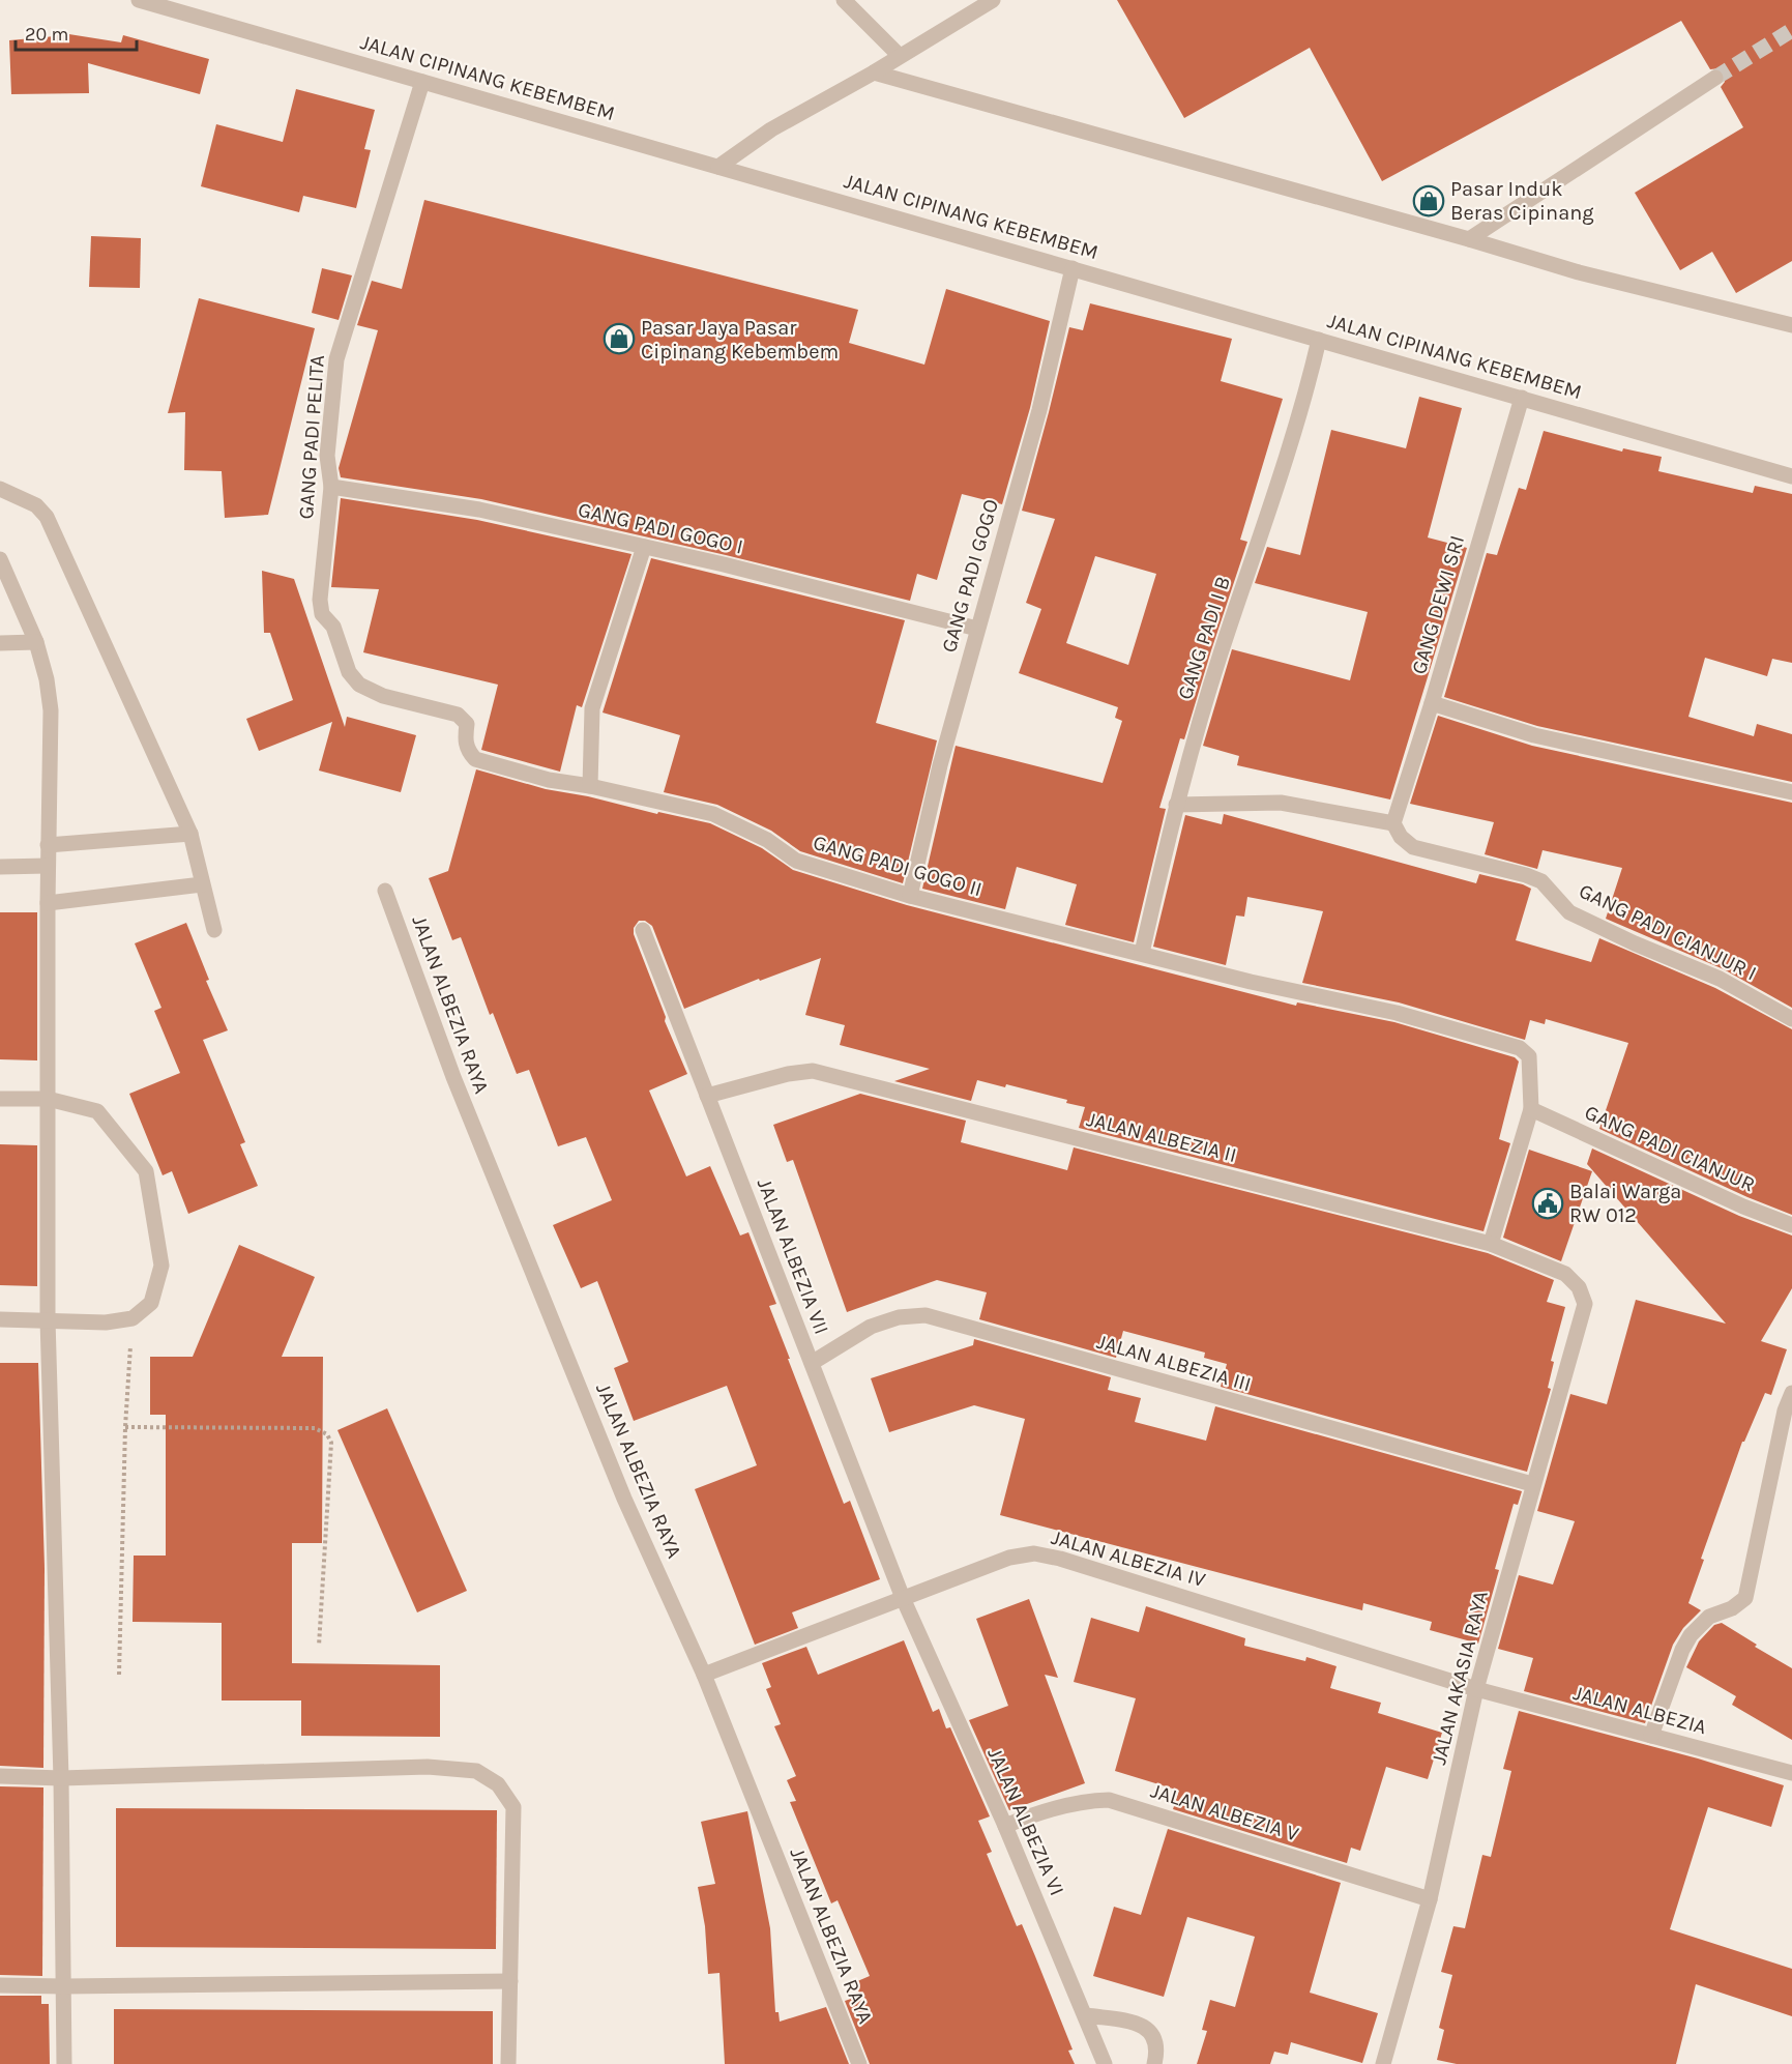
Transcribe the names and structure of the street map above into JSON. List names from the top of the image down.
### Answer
{
  "streets": {
    "street": [
      "JALAN CIPINANG KEBEMBEM",
      "GANG PADI PELITA",
      "GANG PADI GOGO I",
      "GANG PADI GOGO",
      "GANG DEWI SRI",
      "GANG PADI I B",
      "GANG PADI GOGO II",
      "GANG PADI CIANJUR I",
      "JALAN ALBEZIA RAYA",
      "JALAN ALBEZIA II",
      "GANG PADI CIANJUR",
      "JALAN ALBEZIA VII",
      "JALAN ALBEZIA III",
      "JALAN ALBEZIA IV",
      "JALAN AKASIA RAYA",
      "JALAN ALBEZIA",
      "JALAN ALBEZIA V",
      "JALAN ALBEZIA VI"
    ]
  },
  "crossings": [
    ["JALAN CIPINANG KEBEMBEM", "GANG PADI PELITA"],
    ["JALAN CIPINANG KEBEMBEM", "GANG PADI GOGO"],
    ["JALAN CIPINANG KEBEMBEM", "GANG DEWI SRI"],
    ["JALAN CIPINANG KEBEMBEM", "GANG PADI I B"],
    ["GANG PADI PELITA", "GANG PADI GOGO I"],
    ["GANG PADI PELITA", "GANG PADI GOGO II"],
    ["GANG PADI GOGO I", "GANG PADI GOGO"],
    ["GANG PADI GOGO", "GANG PADI GOGO II"],
    ["GANG DEWI SRI", "GANG PADI CIANJUR I"],
    ["GANG PADI I B", "GANG PADI GOGO II"],
    ["GANG PADI GOGO II", "JALAN ALBEZIA II"],
    ["GANG PADI GOGO II", "GANG PADI CIANJUR"],
    ["JALAN ALBEZIA RAYA", "JALAN ALBEZIA IV"],
    ["JALAN ALBEZIA II", "JALAN ALBEZIA VII"],
    ["JALAN ALBEZIA II", "JALAN AKASIA RAYA"],
    ["JALAN ALBEZIA VII", "JALAN ALBEZIA III"],
    ["JALAN ALBEZIA VII", "JALAN ALBEZIA IV"],
    ["JALAN ALBEZIA VII", "JALAN ALBEZIA VI"],
    ["JALAN ALBEZIA III", "JALAN AKASIA RAYA"],
    ["JALAN ALBEZIA IV", "JALAN AKASIA RAYA"],
    ["JALAN ALBEZIA IV", "JALAN ALBEZIA"],
    ["JALAN ALBEZIA IV", "JALAN ALBEZIA VI"],
    ["JALAN AKASIA RAYA", "JALAN ALBEZIA"],
    ["JALAN AKASIA RAYA", "JALAN ALBEZIA V"],
    ["JALAN ALBEZIA V", "JALAN ALBEZIA VI"]
  ],
  "places": {
    "shop": ["Pasar Induk Beras Cipinang", "Pasar Jaya Pasar Cipinang Kebembem"],
    "public building": ["Balai Warga RW 012"]
  },
  "scale_bar": "20 m"
}
